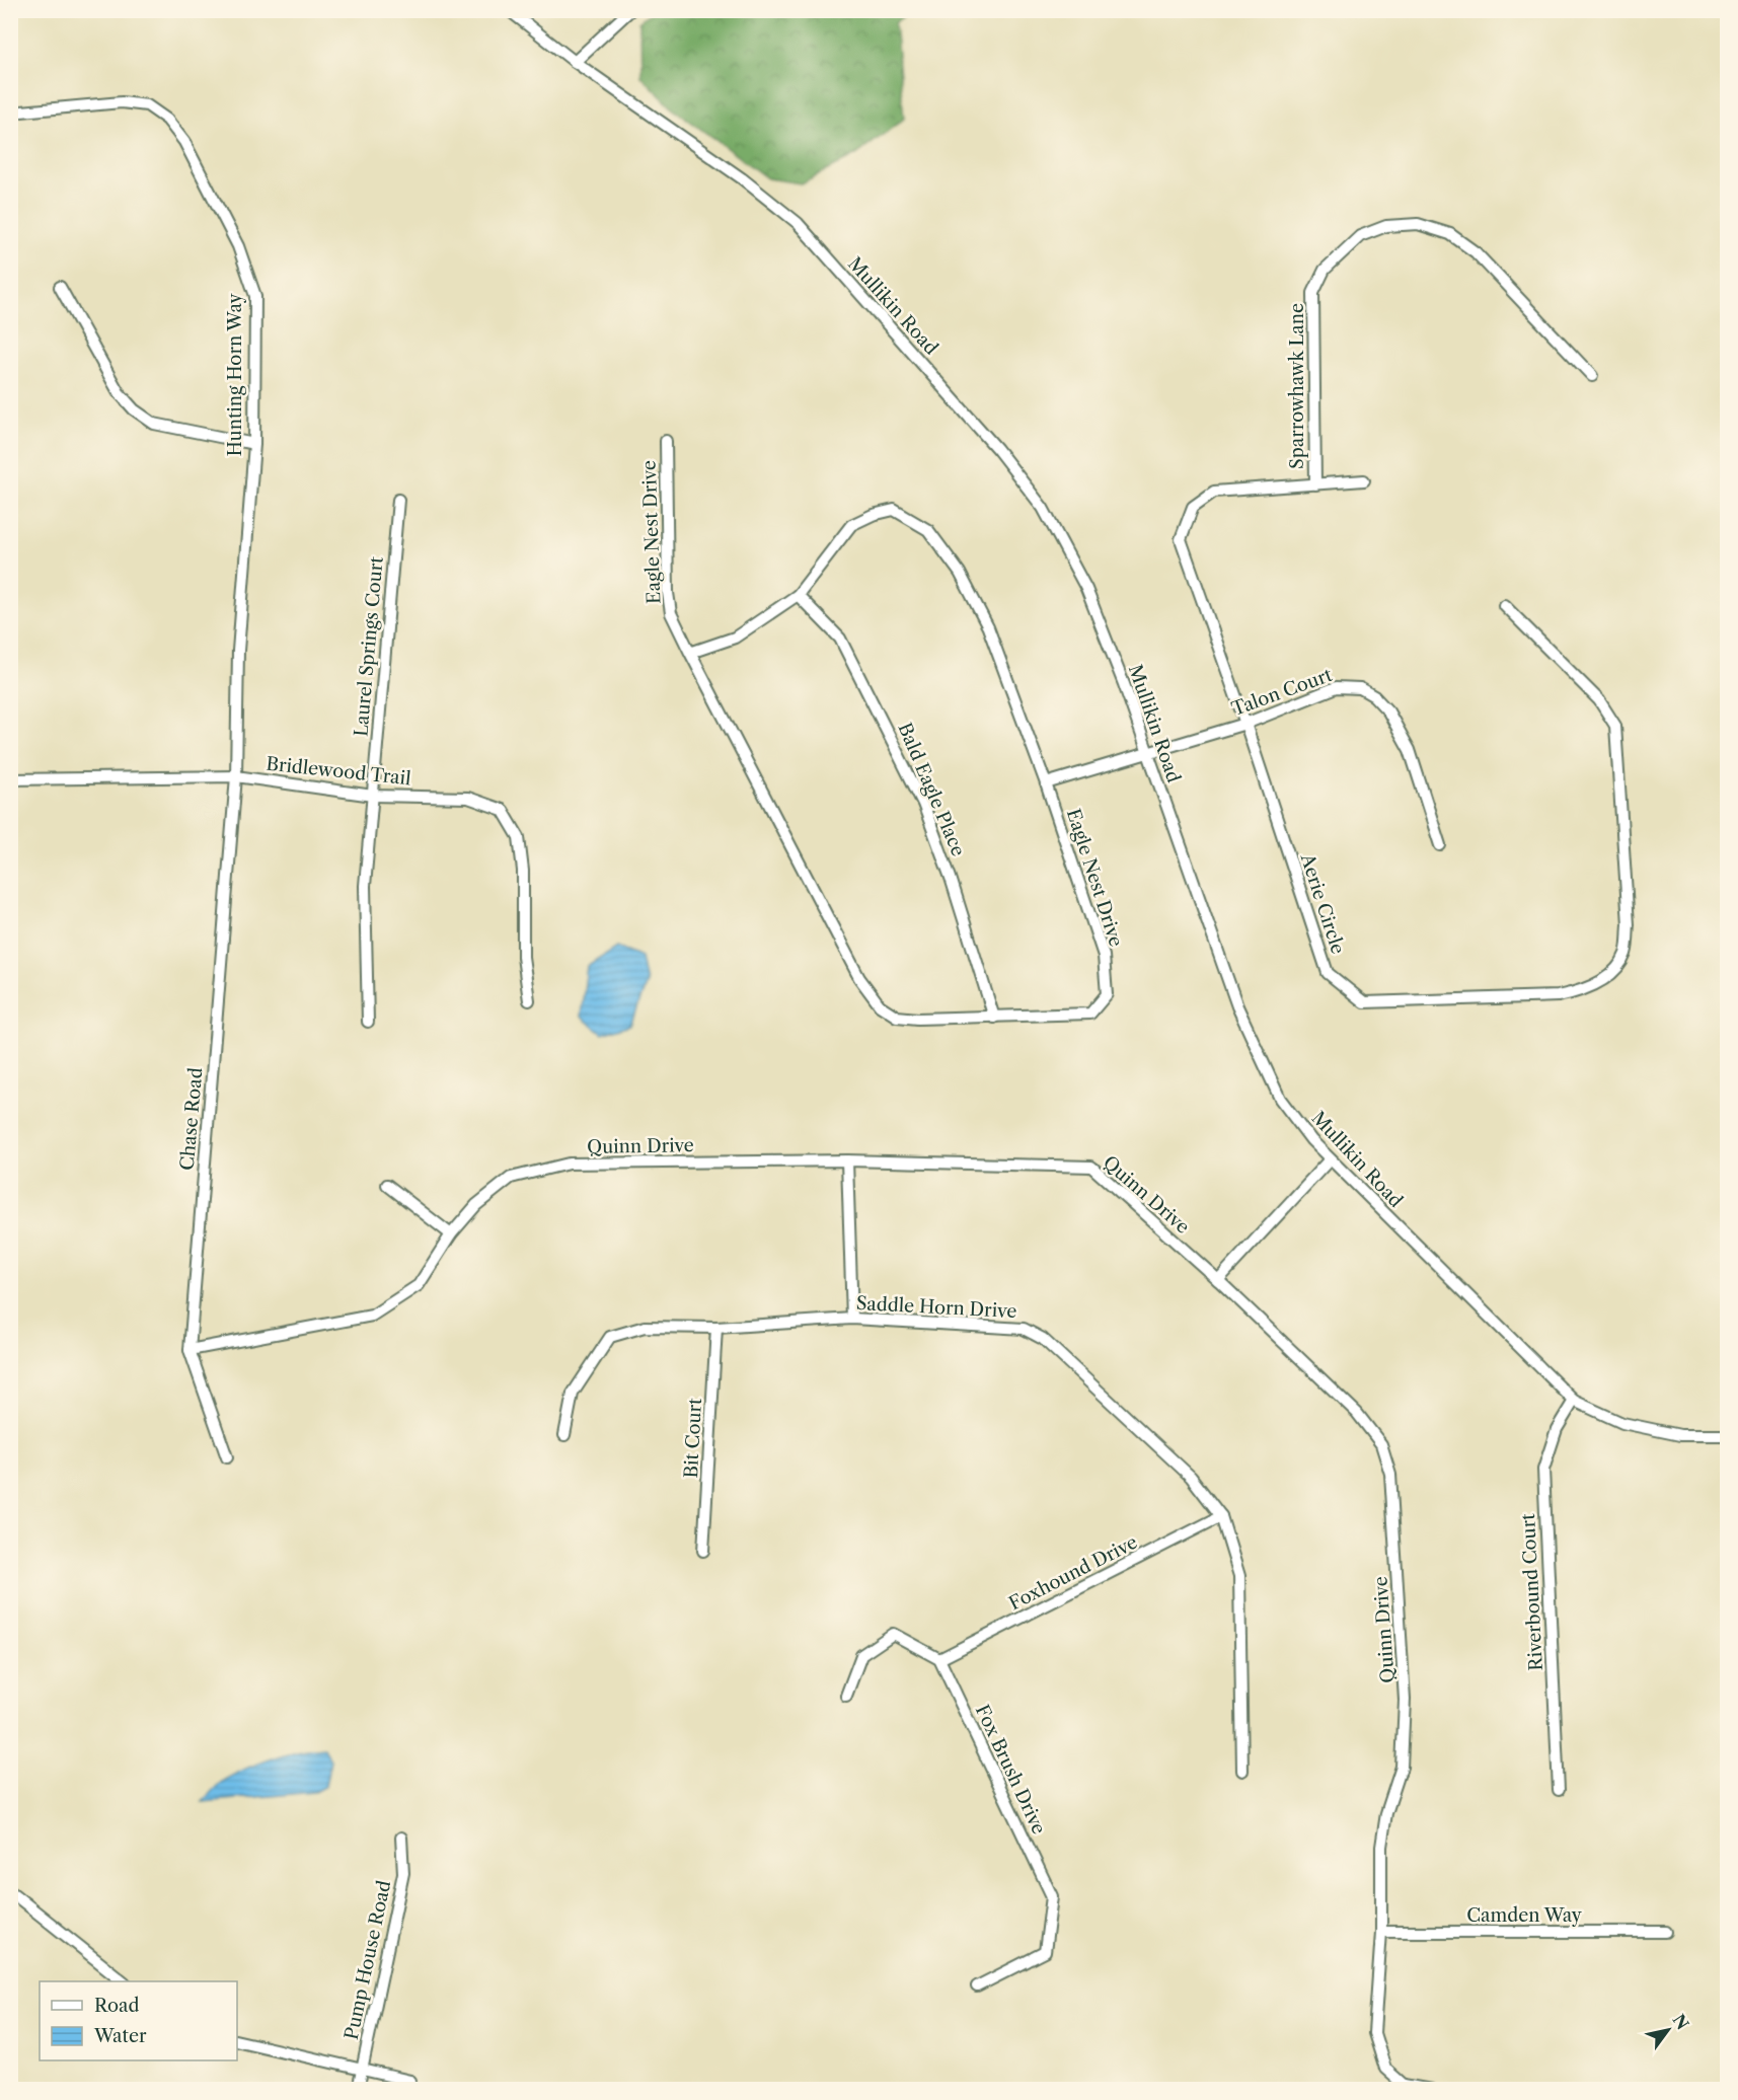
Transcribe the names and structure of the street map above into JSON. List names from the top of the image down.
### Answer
{
  "streets": {
    "street": [
      "Mullikin Road",
      "Hunting Horn Way",
      "Sparrowhawk Lane",
      "Eagle Nest Drive",
      "Laurel Springs Court",
      "Talon Court",
      "Bridlewood Trail",
      "Bald Eagle Place",
      "Aerie Circle",
      "Chase Road",
      "Quinn Drive",
      "Saddle Horn Drive",
      "Bit Court",
      "Foxhound Drive",
      "Riverbound Court",
      "Fox Brush Drive",
      "Camden Way",
      "Pump House Road"
    ]
  },
  "crossings": [
    ["Mullikin Road", "Talon Court"],
    ["Mullikin Road", "Riverbound Court"],
    ["Hunting Horn Way", "Bridlewood Trail"],
    ["Hunting Horn Way", "Chase Road"],
    ["Sparrowhawk Lane", "Aerie Circle"],
    ["Eagle Nest Drive", "Talon Court"],
    ["Eagle Nest Drive", "Bald Eagle Place"],
    ["Laurel Springs Court", "Bridlewood Trail"],
    ["Talon Court", "Aerie Circle"],
    ["Bridlewood Trail", "Chase Road"],
    ["Chase Road", "Quinn Drive"],
    ["Quinn Drive", "Camden Way"],
    ["Saddle Horn Drive", "Bit Court"],
    ["Saddle Horn Drive", "Foxhound Drive"],
    ["Foxhound Drive", "Fox Brush Drive"]
  ],
  "legend": ["Road", "Water"],
  "north": "top right"
}
